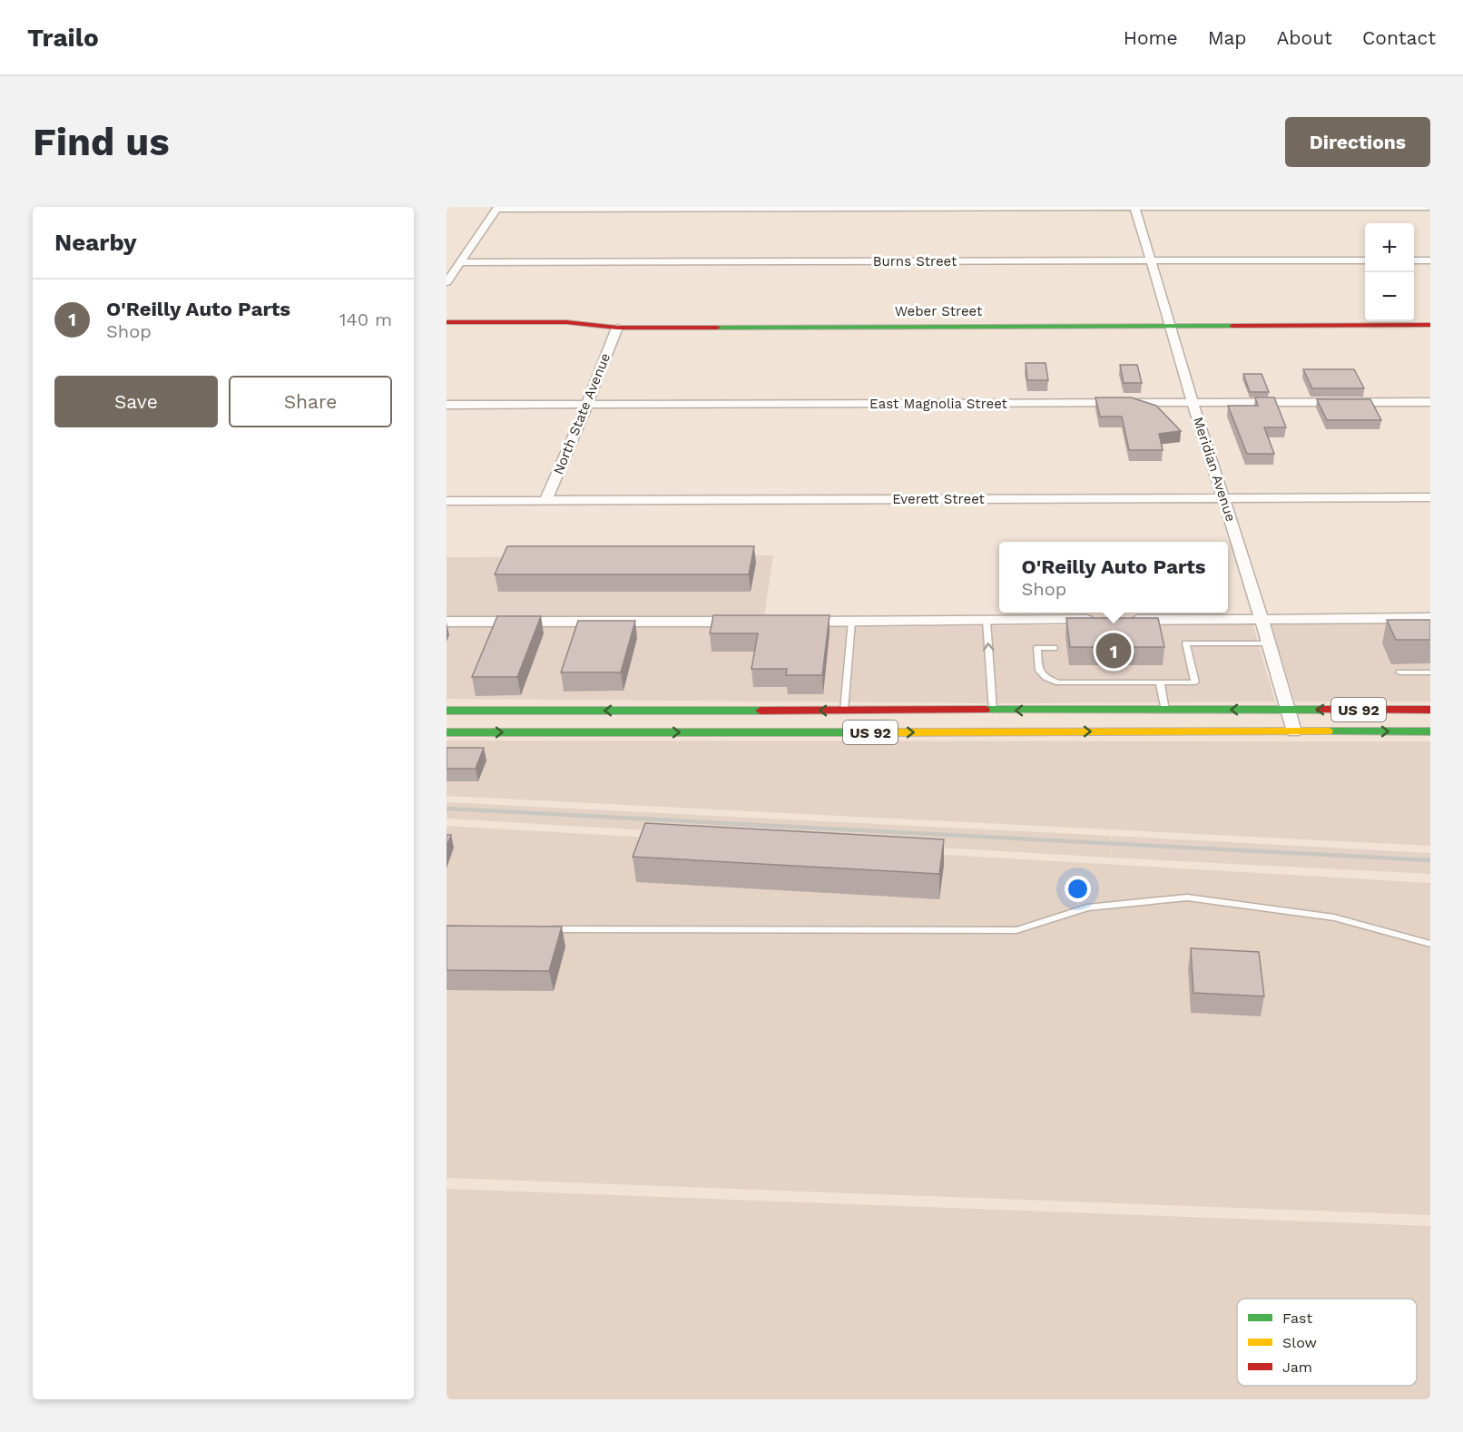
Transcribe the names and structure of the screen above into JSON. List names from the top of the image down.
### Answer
{
  "streets": {
    "main road": ["Weber Street", "US 92"],
    "street": [
      "Burns Street",
      "East Magnolia Street",
      "North State Avenue",
      "Meridian Avenue",
      "Everett Street"
    ]
  },
  "crossings": [
    ["Burns Street", "Meridian Avenue"],
    ["Weber Street", "North State Avenue"],
    ["Weber Street", "Meridian Avenue"],
    ["East Magnolia Street", "North State Avenue"],
    ["East Magnolia Street", "Meridian Avenue"],
    ["North State Avenue", "Everett Street"],
    ["Meridian Avenue", "Everett Street"],
    ["Meridian Avenue", "US 92"]
  ],
  "legend": ["Fast", "Slow", "Jam"],
  "page": {
    "header": "Trailo",
    "nav": [
      "Home",
      "Map",
      "About",
      "Contact"
    ],
    "buttons": [
      "Directions",
      ["Save", "Share"]
    ],
    "title": "Find us",
    "heading": "Nearby",
    "map_buttons": ["+", "−"],
    "list": [
      {
        "mark": "1",
        "name": "O'Reilly Auto Parts",
        "note": "Shop",
        "value": "140 m"
      }
    ],
    "popup": ["O'Reilly Auto Parts", "Shop"],
    "pins": "1"
  }
}
